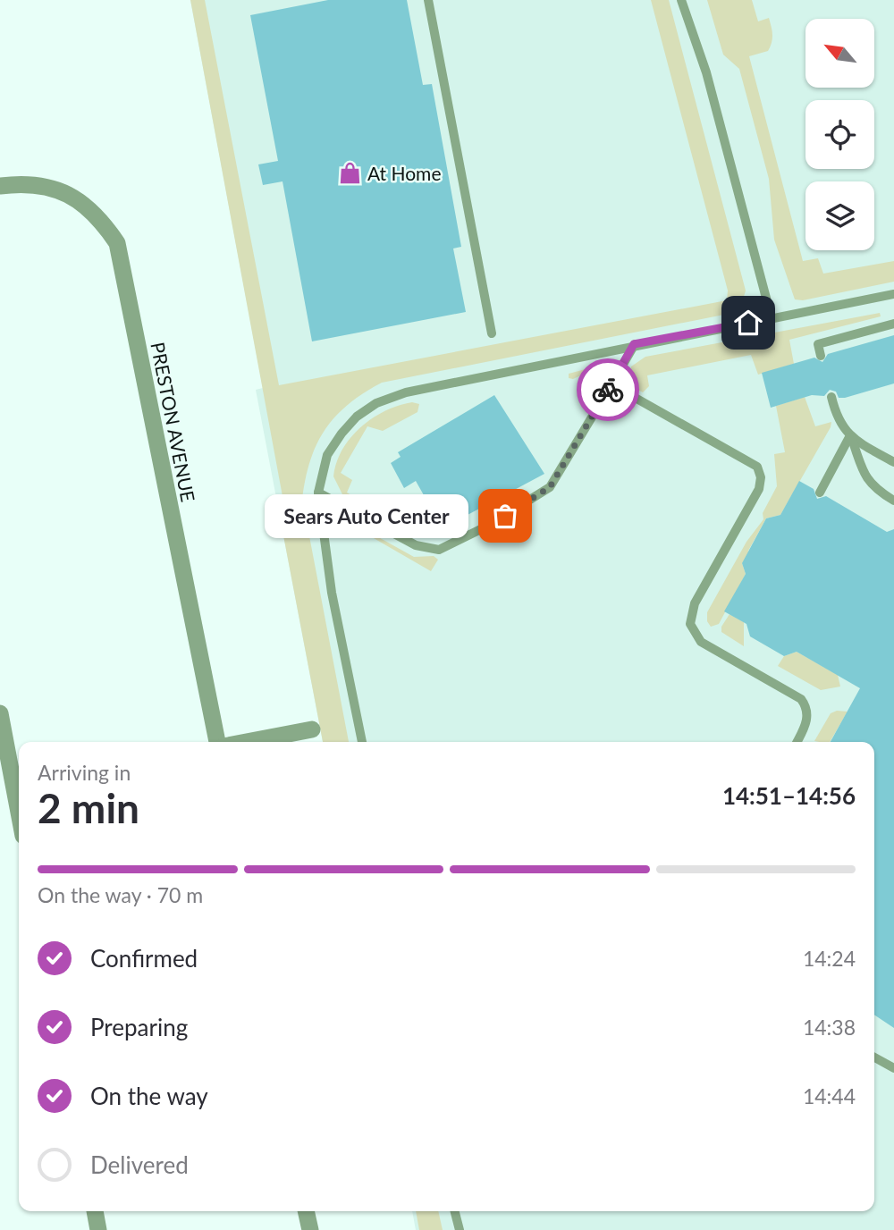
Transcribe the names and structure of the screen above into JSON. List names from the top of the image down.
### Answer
{
  "streets": {
    "street": ["PRESTON AVENUE"]
  },
  "places": {
    "shop": ["At Home"],
    "other": ["Sears Auto Center"]
  },
  "north": "top left",
  "page": {
    "bubble": "Sears Auto Center",
    "heading": ["2 min", "Arriving in", "14:51–14:56"],
    "bar": "On the way · 70 m",
    "list": [
      ["Confirmed", "14:24"],
      ["Preparing", "14:38"],
      ["On the way", "14:44"],
      "Delivered"
    ]
  }
}
